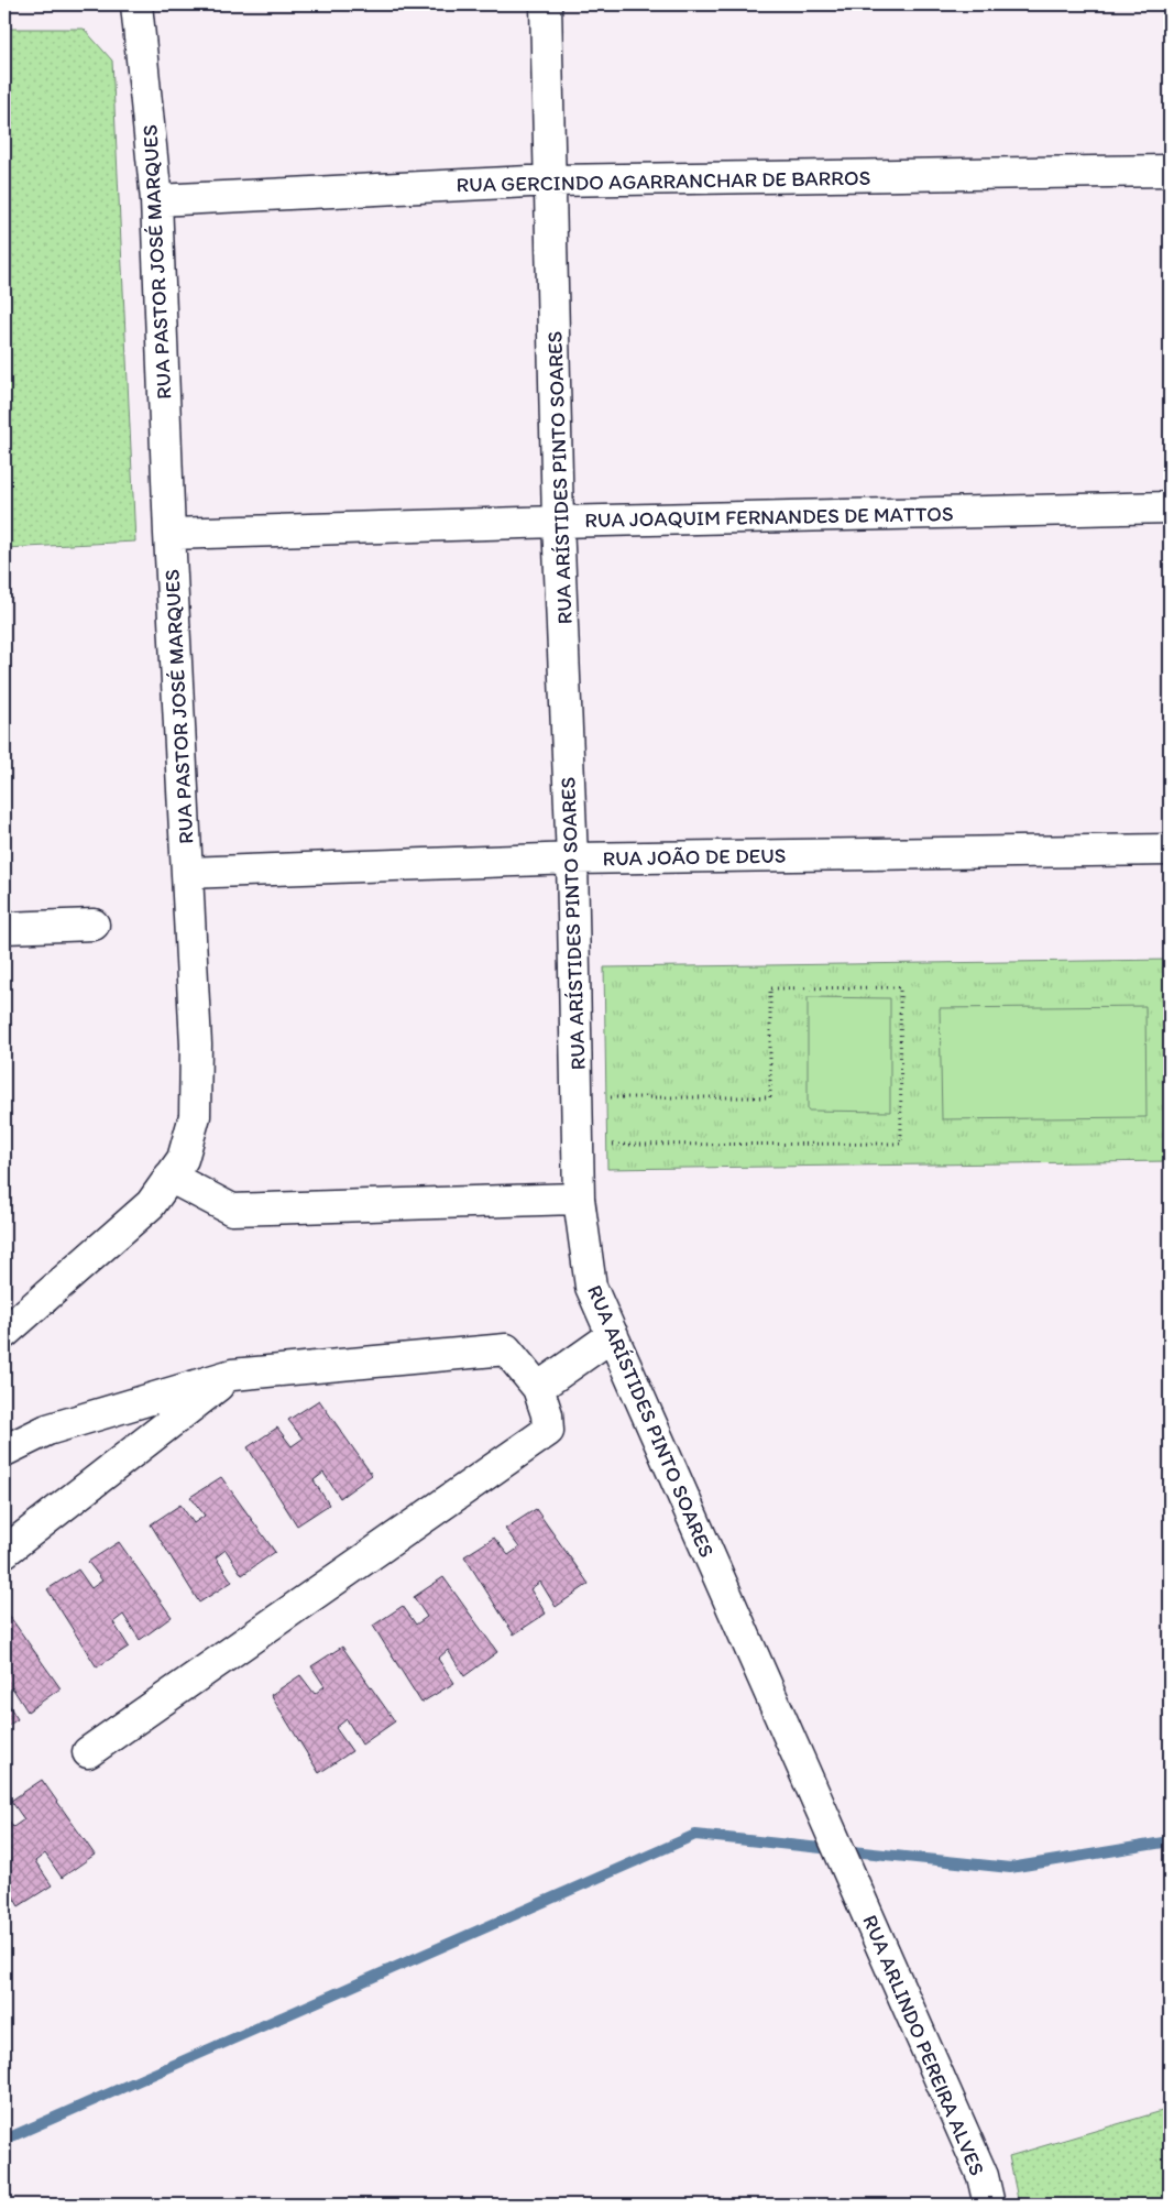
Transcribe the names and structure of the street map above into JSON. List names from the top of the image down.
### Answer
{
  "streets": {
    "street": [
      "RUA GERCINDO AGARRANCHAR DE BARROS",
      "RUA PASTOR JOSÉ MARQUES",
      "RUA ARÍSTIDES PINTO SOARES",
      "RUA JOAQUIM FERNANDES DE MATTOS",
      "RUA JOÃO DE DEUS",
      "RUA ARLINDO PEREIRA ALVES"
    ]
  },
  "crossings": [
    ["RUA GERCINDO AGARRANCHAR DE BARROS", "RUA PASTOR JOSÉ MARQUES"],
    ["RUA GERCINDO AGARRANCHAR DE BARROS", "RUA ARÍSTIDES PINTO SOARES"],
    ["RUA PASTOR JOSÉ MARQUES", "RUA JOAQUIM FERNANDES DE MATTOS"],
    ["RUA PASTOR JOSÉ MARQUES", "RUA JOÃO DE DEUS"],
    ["RUA ARÍSTIDES PINTO SOARES", "RUA JOAQUIM FERNANDES DE MATTOS"],
    ["RUA ARÍSTIDES PINTO SOARES", "RUA JOÃO DE DEUS"],
    ["RUA ARÍSTIDES PINTO SOARES", "RUA ARLINDO PEREIRA ALVES"]
  ]
}
